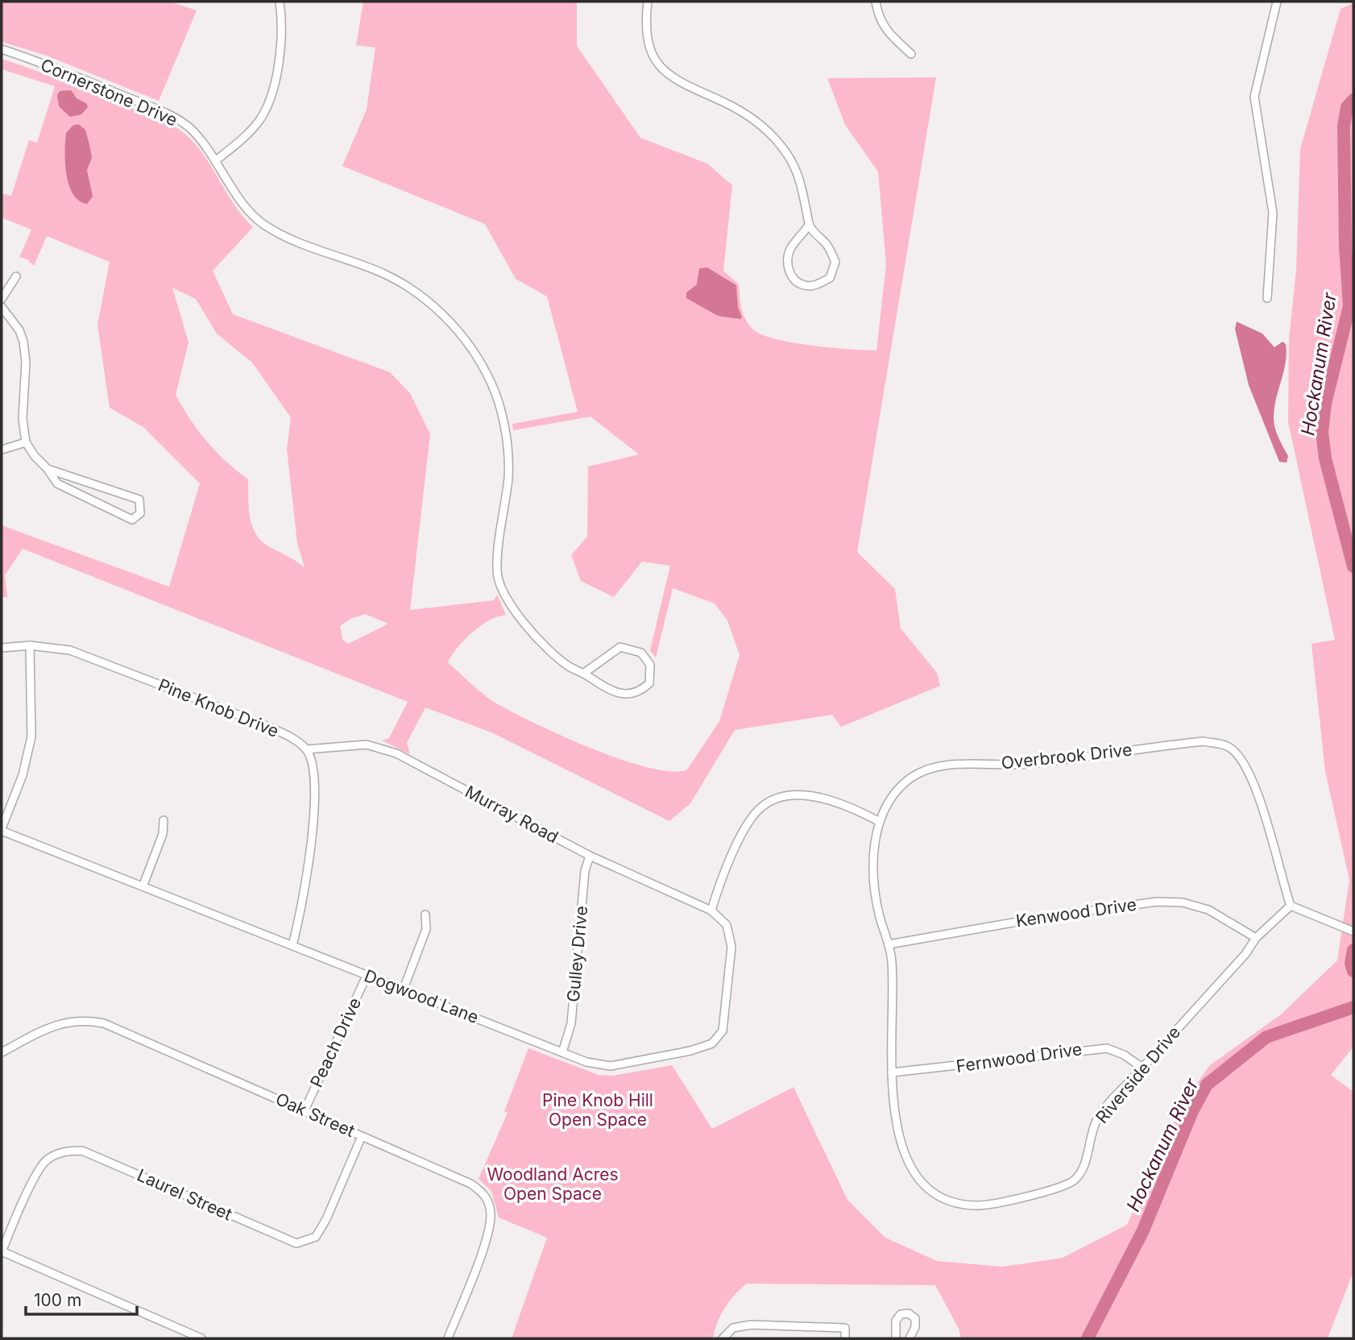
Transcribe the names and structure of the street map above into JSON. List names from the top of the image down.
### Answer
{
  "streets": {
    "street": [
      "Cornerstone Drive",
      "Pine Knob Drive",
      "Overbrook Drive",
      "Murray Road",
      "Kenwood Drive",
      "Gulley Drive",
      "Dogwood Lane",
      "Peach Drive",
      "Fernwood Drive",
      "Riverside Drive",
      "Oak Street",
      "Laurel Street"
    ]
  },
  "crossings": [
    ["Pine Knob Drive", "Murray Road"],
    ["Overbrook Drive", "Kenwood Drive"],
    ["Overbrook Drive", "Riverside Drive"],
    ["Murray Road", "Gulley Drive"],
    ["Murray Road", "Dogwood Lane"],
    ["Kenwood Drive", "Riverside Drive"],
    ["Gulley Drive", "Dogwood Lane"],
    ["Dogwood Lane", "Peach Drive"],
    ["Peach Drive", "Oak Street"],
    ["Fernwood Drive", "Riverside Drive"],
    ["Oak Street", "Laurel Street"]
  ],
  "water": ["Hockanum River"],
  "parks": ["Pine Knob Hill Open Space", "Woodland Acres Open Space"],
  "scale_bar": "100 m"
}
